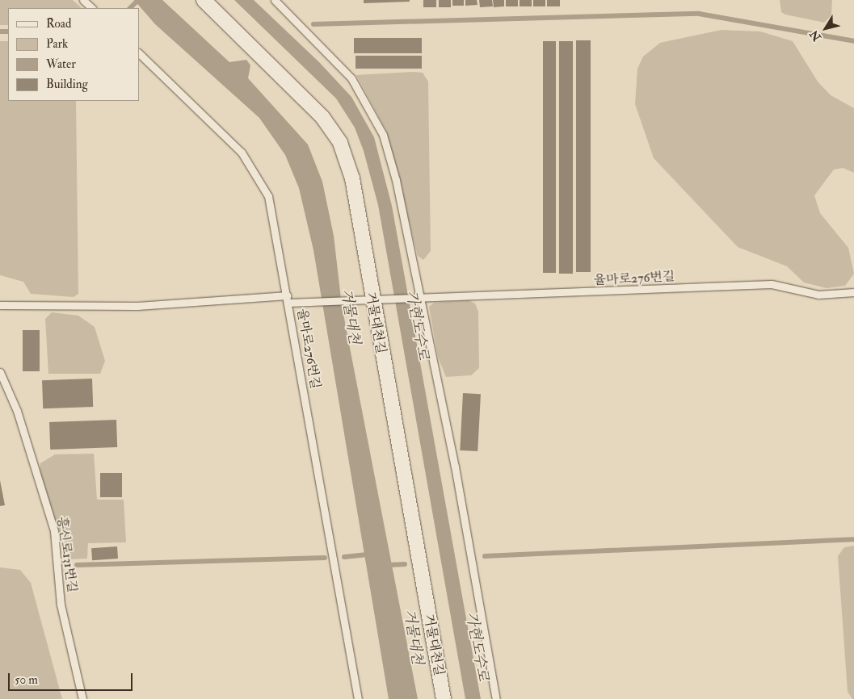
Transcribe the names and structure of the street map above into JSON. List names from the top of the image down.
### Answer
{
  "streets": {
    "street": ["거물대천길"],
    "lane": ["율마로276번길", "흥신로131번길"]
  },
  "crossings": [
    ["율마로276번길", "거물대천길"]
  ],
  "water": ["거물대천", "가현도수로"],
  "legend": [
    "Road",
    "Park",
    "Water",
    "Building"
  ],
  "scale_bar": "50 m",
  "north": "bottom left"
}
